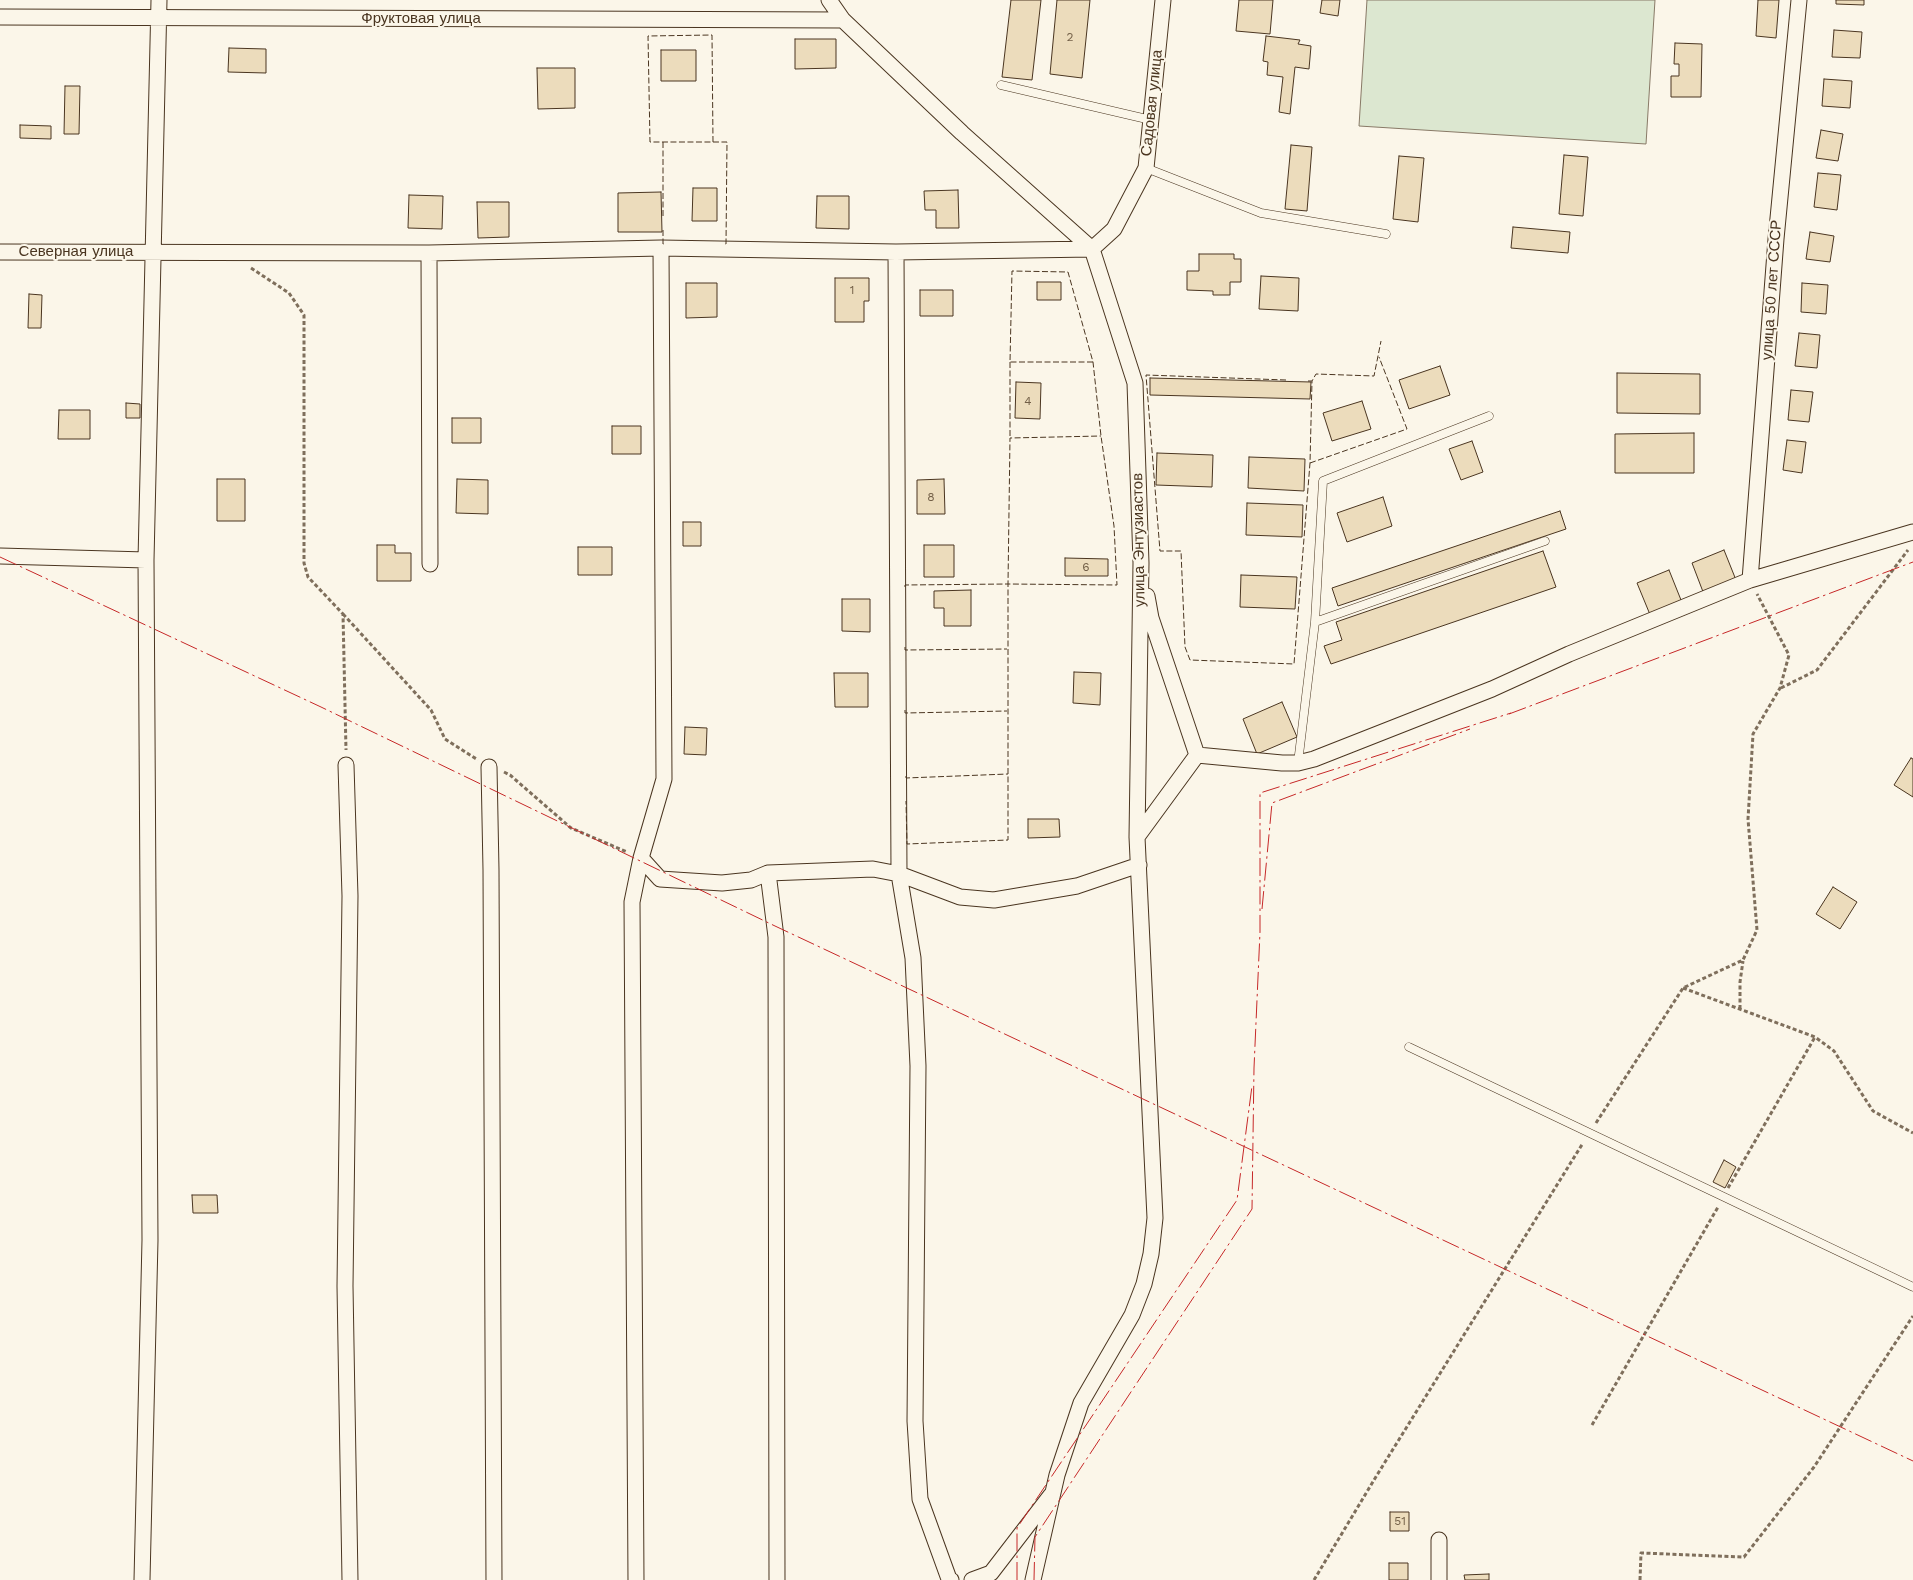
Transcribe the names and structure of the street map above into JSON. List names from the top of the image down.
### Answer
{
  "streets": {
    "street": [
      "Фруктовая улица",
      "Садовая улица",
      "Северная улица",
      "улица 50 лет СССР",
      "улица Энтузиастов"
    ]
  },
  "crossings": [
    ["Садовая улица", "Северная улица"],
    ["Садовая улица", "улица Энтузиастов"],
    ["Северная улица", "улица Энтузиастов"]
  ],
  "house_numbers": [
    "2",
    "1",
    "4",
    "8",
    "6",
    "51"
  ]
}
